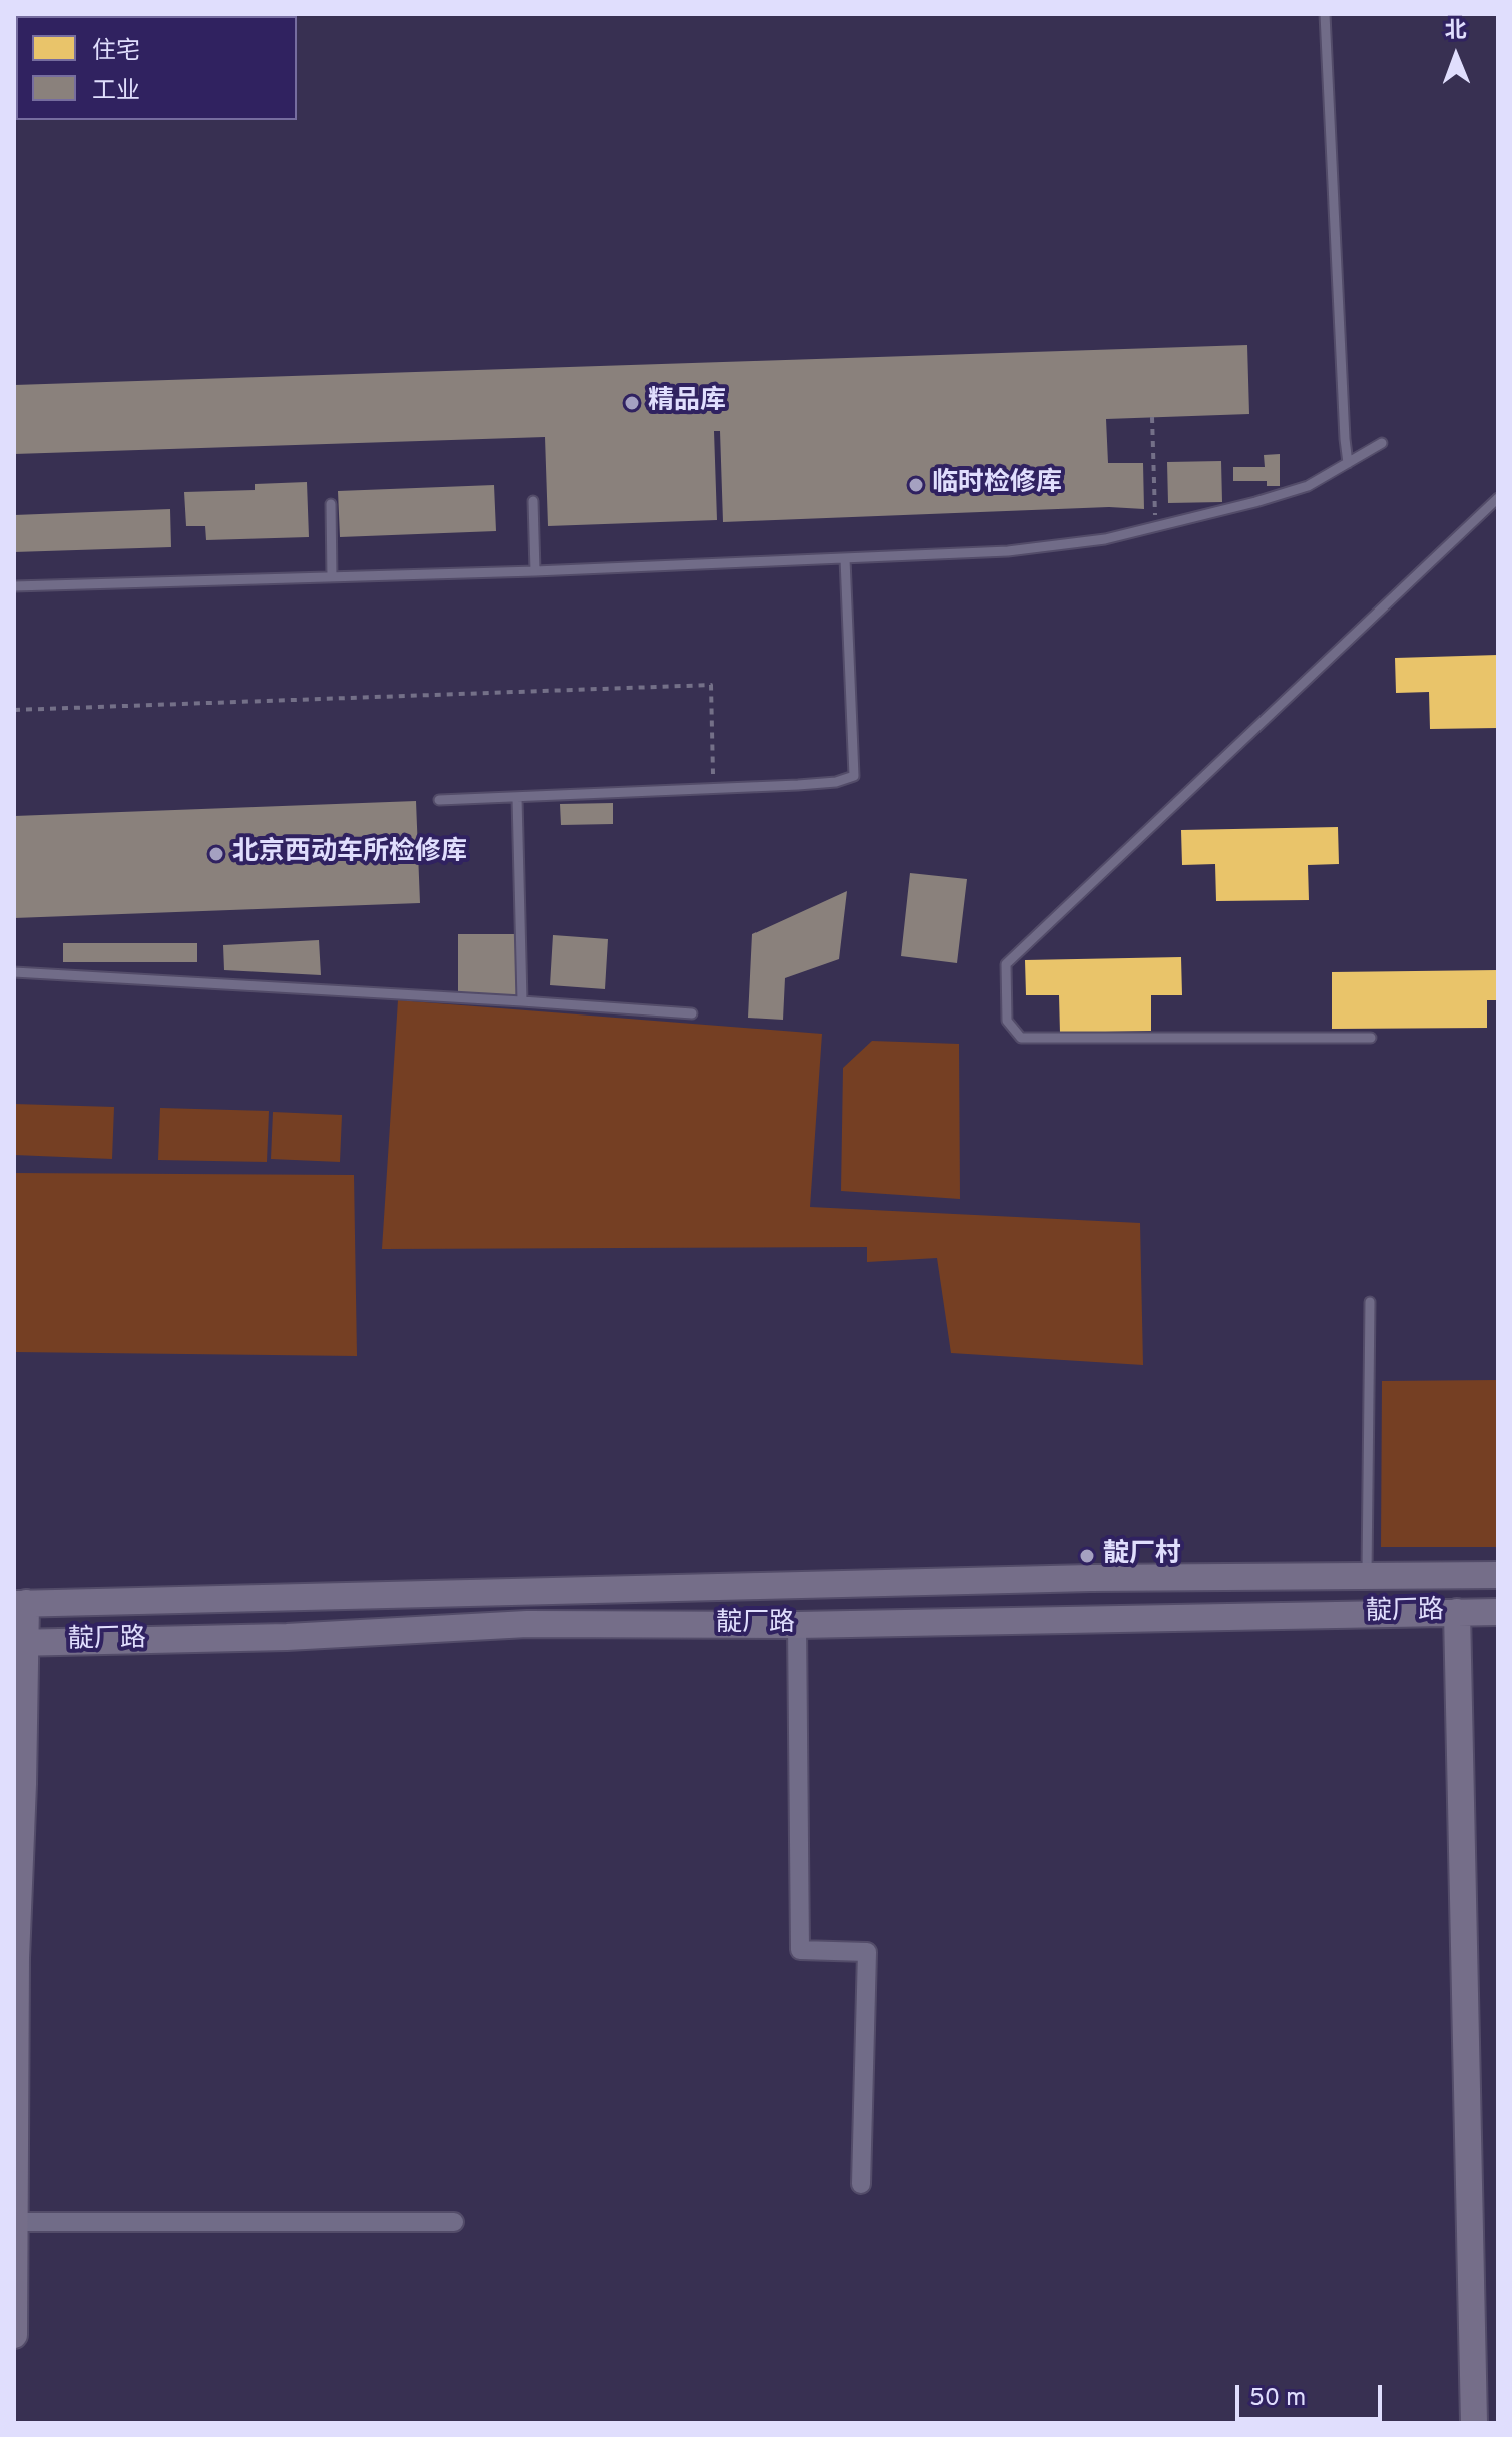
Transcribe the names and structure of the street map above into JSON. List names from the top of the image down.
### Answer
{
  "streets": {
    "main road": ["靛厂路"]
  },
  "places": [
    "精品库",
    "临时检修库",
    "北京西动车所检修库",
    "靛厂村"
  ],
  "legend": ["住宅", "工业"],
  "scale_bar": "50 m",
  "north": "top"
}
